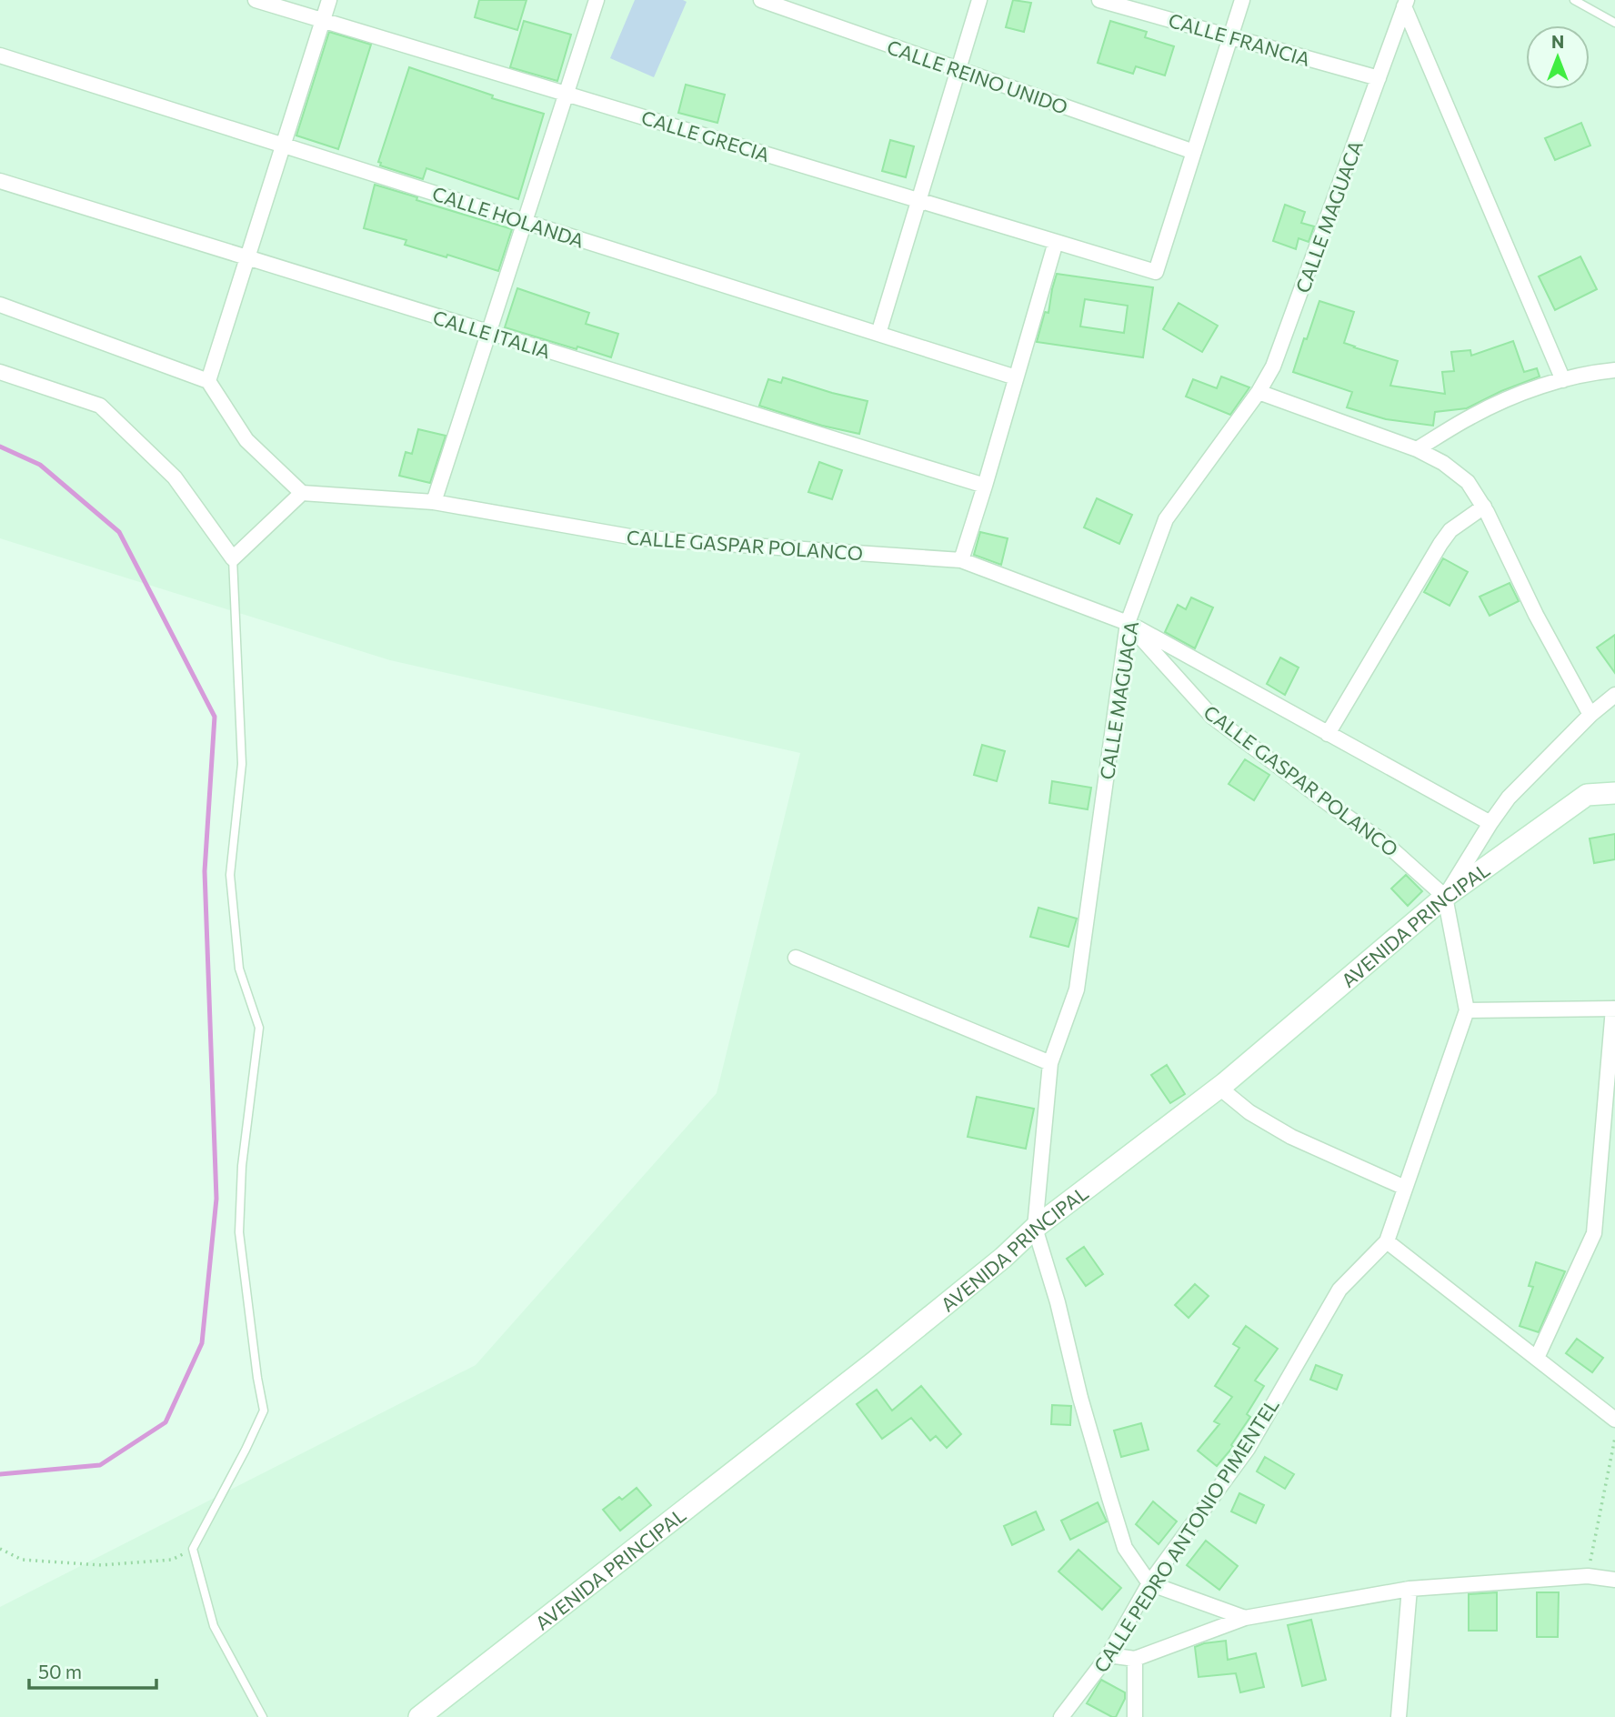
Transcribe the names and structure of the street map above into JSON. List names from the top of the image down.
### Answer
{
  "streets": {
    "main road": ["AVENIDA PRINCIPAL"],
    "street": [
      "CALLE FRANCIA",
      "CALLE REINO UNIDO",
      "CALLE GRECIA",
      "CALLE HOLANDA",
      "CALLE MAGUACA",
      "CALLE ITALIA",
      "CALLE GASPAR POLANCO",
      "CALLE PEDRO ANTONIO PIMENTEL"
    ]
  },
  "crossings": [
    ["CALLE FRANCIA", "CALLE MAGUACA"],
    ["CALLE REINO UNIDO", "CALLE GRECIA"],
    ["CALLE MAGUACA", "CALLE GASPAR POLANCO"],
    ["CALLE MAGUACA", "AVENIDA PRINCIPAL"],
    ["CALLE GASPAR POLANCO", "AVENIDA PRINCIPAL"]
  ],
  "scale_bar": "50 m",
  "north": "top"
}
